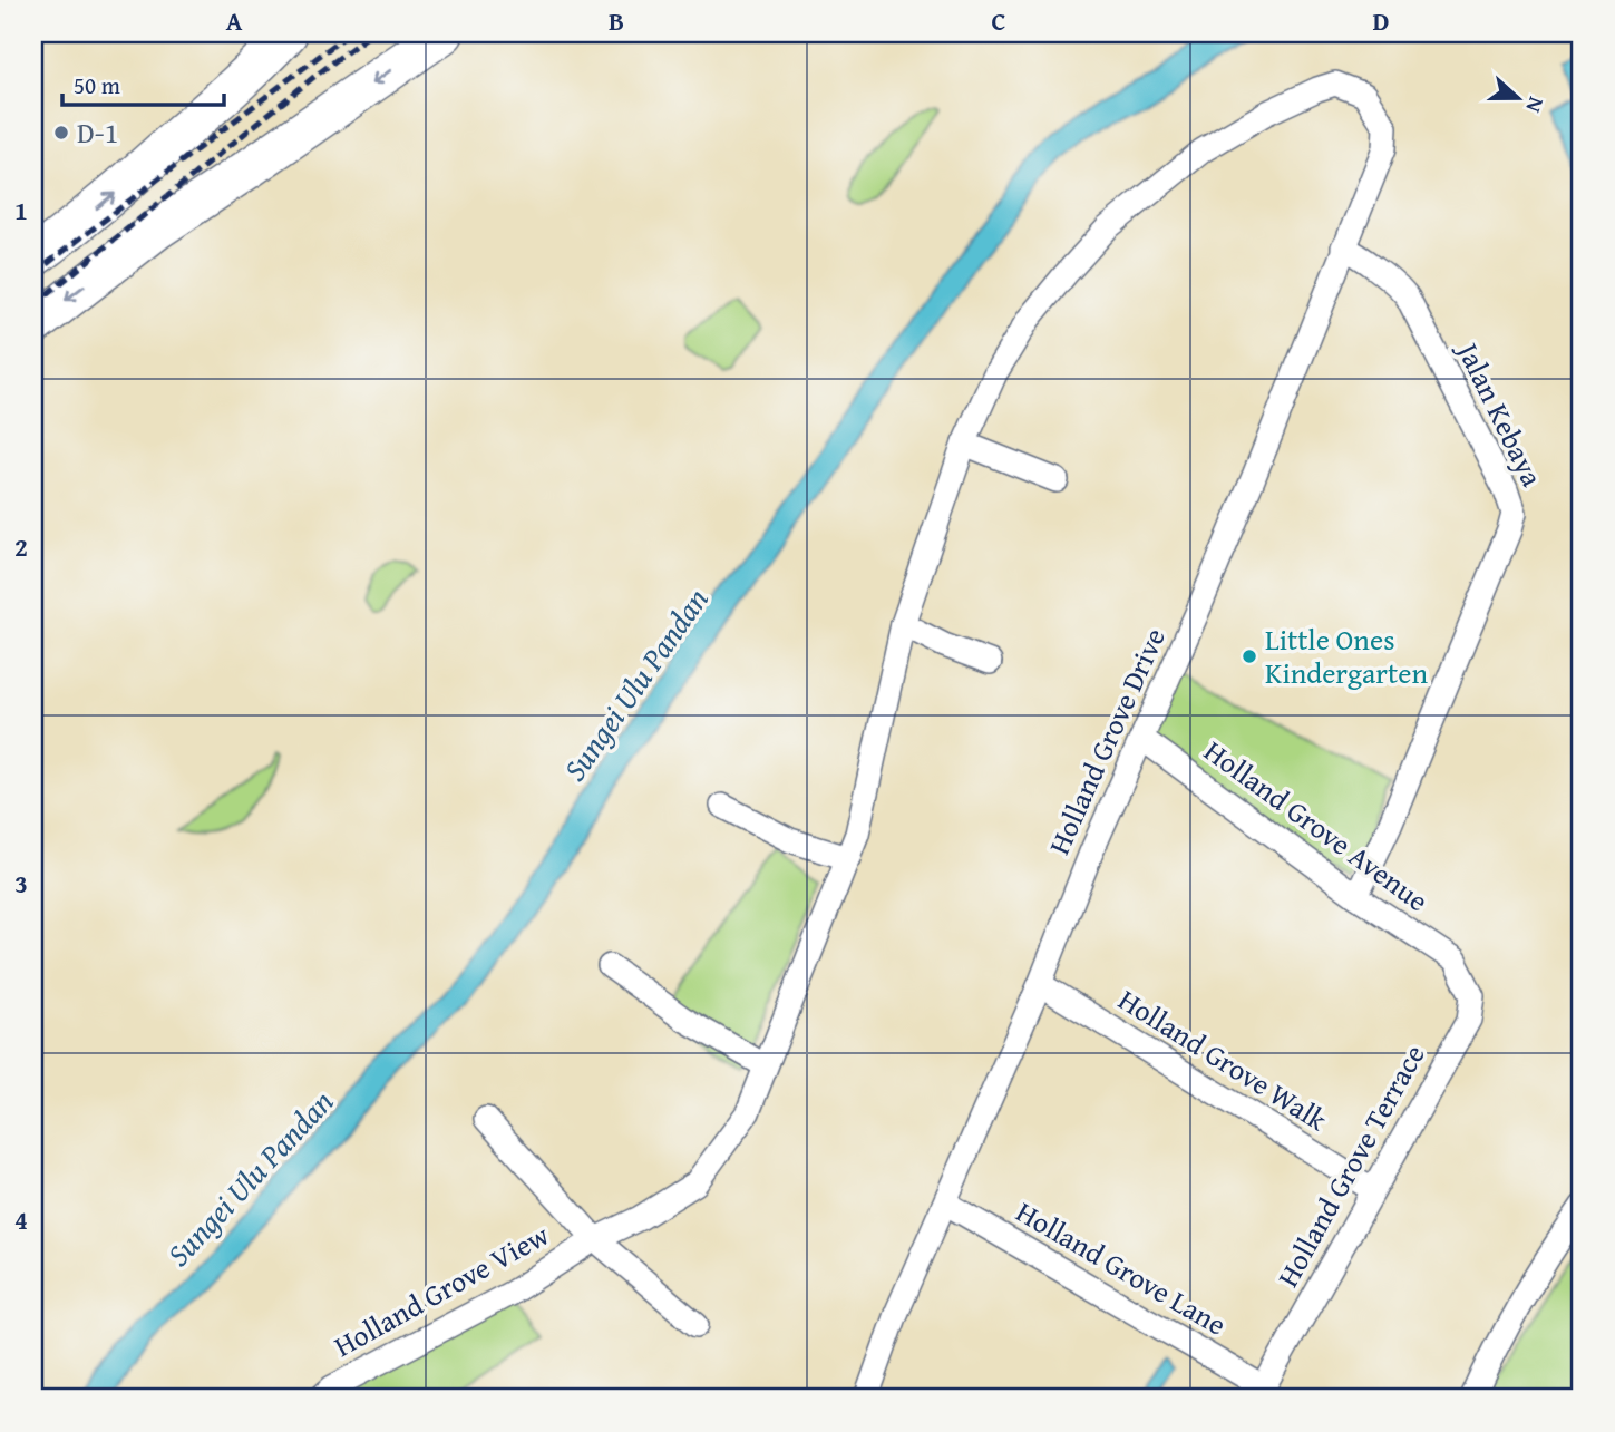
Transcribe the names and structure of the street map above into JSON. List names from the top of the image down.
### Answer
{
  "streets": {
    "street": [
      "Jalan Kebaya",
      "Holland Grove Drive",
      "Holland Grove Avenue",
      "Holland Grove Walk",
      "Holland Grove Terrace",
      "Holland Grove Lane",
      "Holland Grove View"
    ]
  },
  "crossings": [
    ["Jalan Kebaya", "Holland Grove Drive"],
    ["Jalan Kebaya", "Holland Grove Avenue"],
    ["Holland Grove Drive", "Holland Grove Avenue"],
    ["Holland Grove Drive", "Holland Grove Walk"],
    ["Holland Grove Drive", "Holland Grove Lane"],
    ["Holland Grove Drive", "Holland Grove View"],
    ["Holland Grove Avenue", "Holland Grove Terrace"],
    ["Holland Grove Walk", "Holland Grove Terrace"],
    ["Holland Grove Terrace", "Holland Grove Lane"]
  ],
  "water": ["Sungei Ulu Pandan"],
  "places": ["D-1", "Little Ones Kindergarten"],
  "scale_bar": "50 m",
  "north": "right",
  "grid": {
    "columns": [
      "A",
      "B",
      "C",
      "D"
    ],
    "rows": [
      "1",
      "2",
      "3",
      "4"
    ]
  }
}
